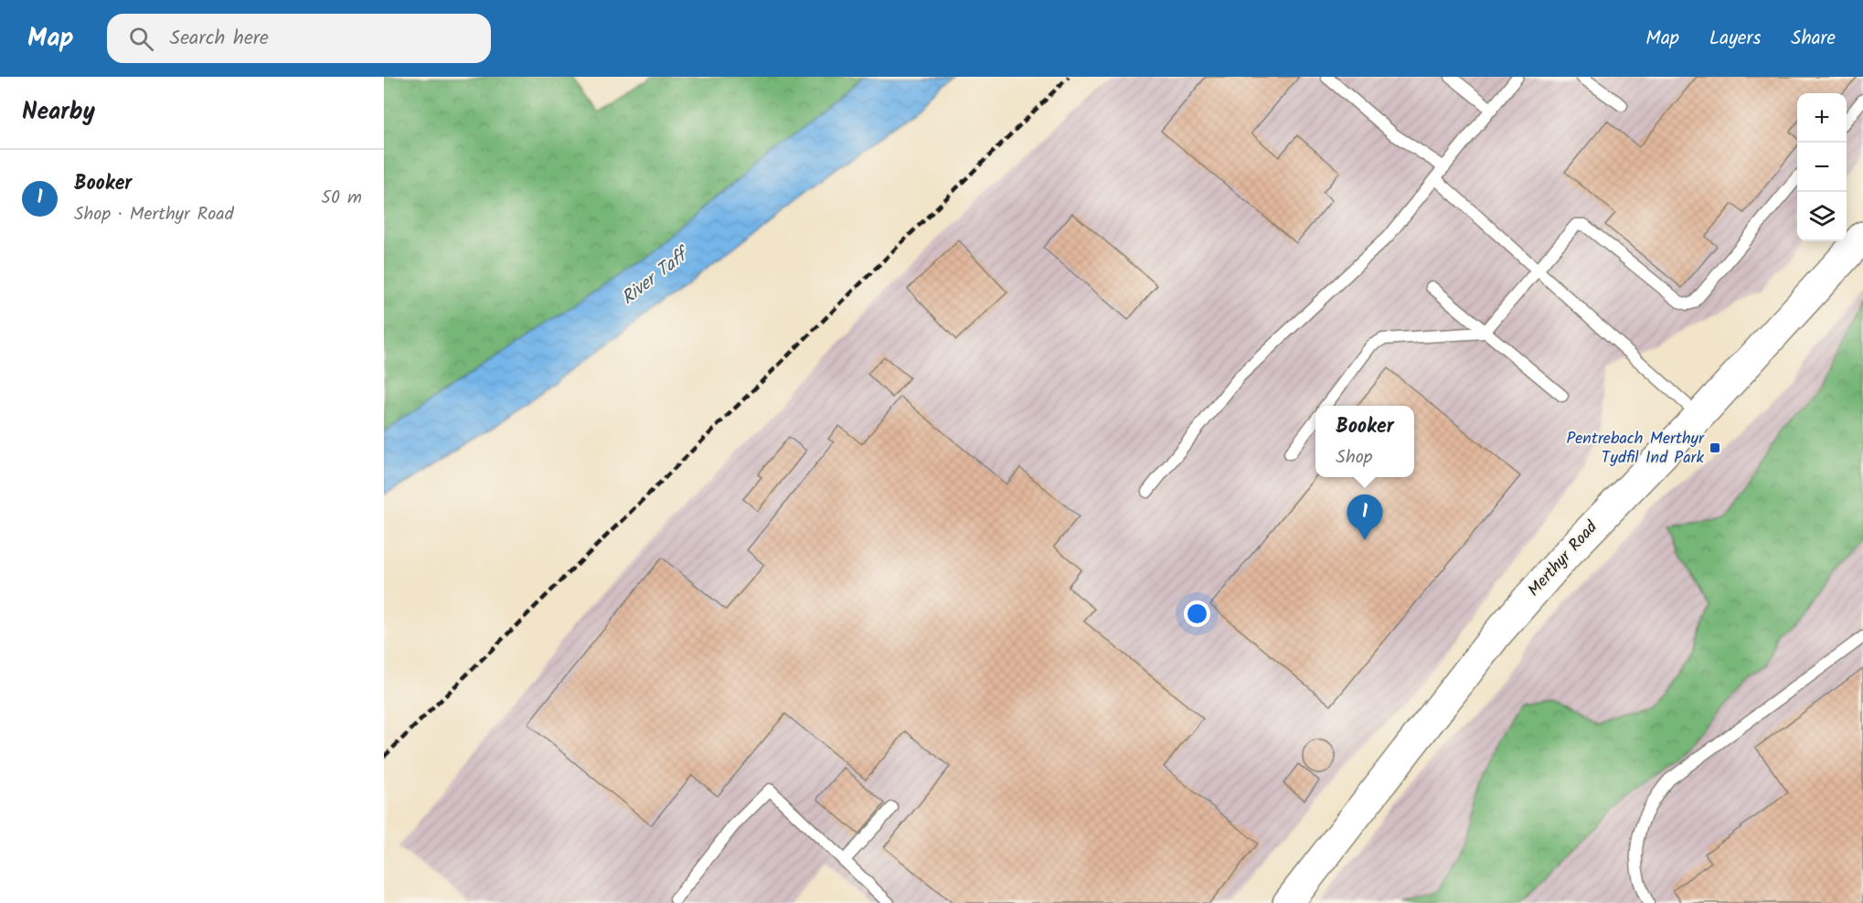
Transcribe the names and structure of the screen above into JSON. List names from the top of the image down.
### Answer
{
  "streets": {
    "main road": ["Merthyr Road"]
  },
  "water": ["River Taff"],
  "places": {
    "transit": ["Pentrebach Merthyr Tydfil Ind Park"]
  },
  "page": {
    "header": "Map",
    "search": "Search here",
    "nav": ["Map", "Layers", "Share"],
    "heading": "Nearby",
    "map_buttons": ["+", "−"],
    "list": [
      {
        "mark": "1",
        "name": "Booker",
        "note": "Shop · Merthyr Road",
        "value": "50 m"
      }
    ],
    "popup": ["Booker", "Shop"],
    "pins": "1"
  }
}
